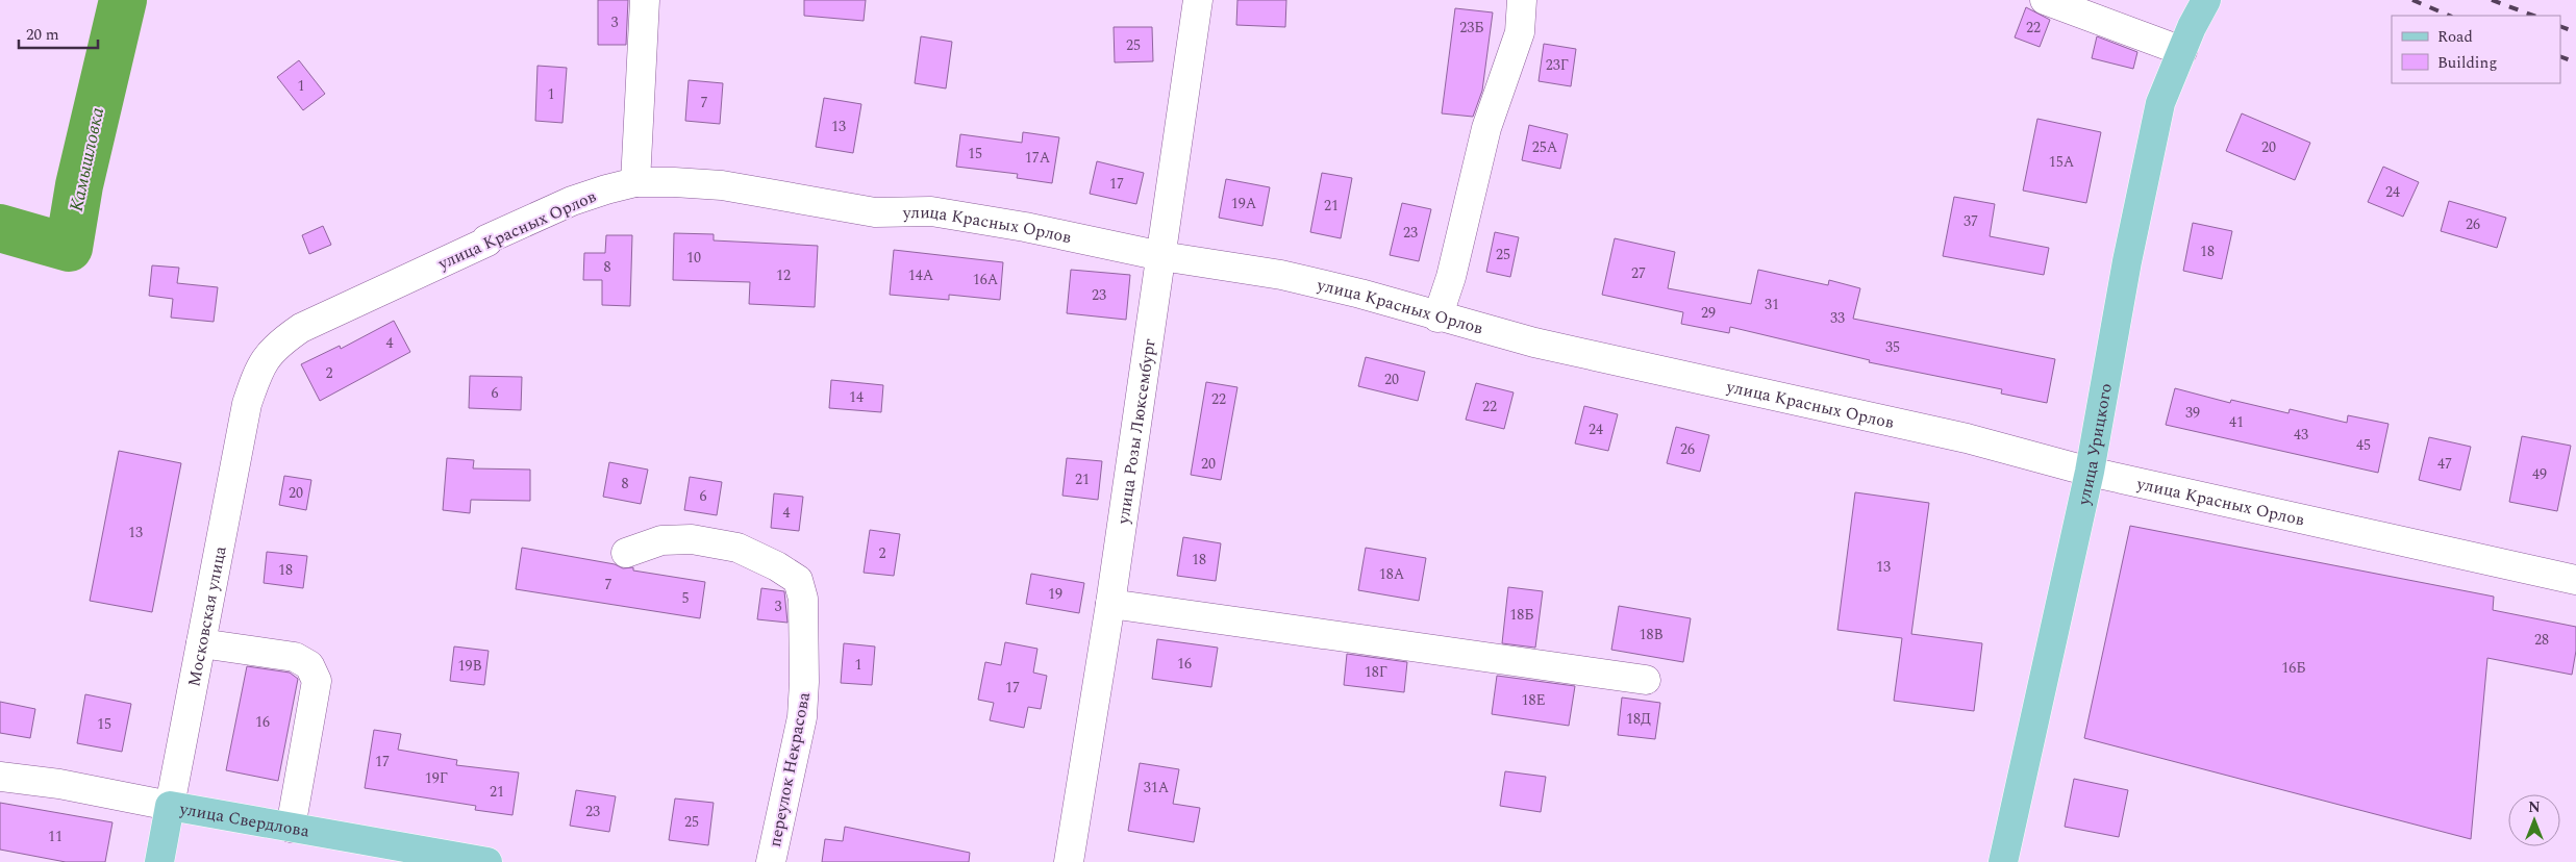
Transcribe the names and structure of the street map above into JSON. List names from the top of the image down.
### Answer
{
  "streets": {
    "main road": ["улица Урицкого", "Московская улица", "улица Свердлова"],
    "street": ["улица Красных Орлов", "улица Розы Люксембург", "переулок Некрасова"]
  },
  "crossings": [
    ["улица Красных Орлов", "улица Розы Люксембург"],
    ["улица Красных Орлов", "улица Урицкого"],
    ["улица Красных Орлов", "Московская улица"],
    ["Московская улица", "улица Свердлова"]
  ],
  "water": ["Камышловка"],
  "house_numbers": [
    "3",
    "23Б",
    "22",
    "25",
    "23Г",
    "1",
    "1",
    "7",
    "13",
    "25А",
    "20",
    "15",
    "17А",
    "15А",
    "17",
    "24",
    "19А",
    "21",
    "37",
    "26",
    "23",
    "18",
    "25",
    "10",
    "8",
    "27",
    "12",
    "14А",
    "16А",
    "23",
    "31",
    "29",
    "33",
    "4",
    "35",
    "2",
    "20",
    "6",
    "14",
    "22",
    "22",
    "39",
    "41",
    "24",
    "43",
    "45",
    "26",
    "20",
    "47",
    "49",
    "21",
    "8",
    "20",
    "6",
    "4",
    "13",
    "2",
    "18",
    "13",
    "18",
    "18А",
    "7",
    "19",
    "5",
    "3",
    "18Б",
    "18В",
    "28",
    "16",
    "1",
    "19В",
    "16Б",
    "18Г",
    "17",
    "18Е",
    "18Д",
    "16",
    "15",
    "17",
    "19Г",
    "31А",
    "21",
    "23",
    "25",
    "11"
  ],
  "legend": ["Road", "Building"],
  "scale_bar": "20 m",
  "north": "top"
}
